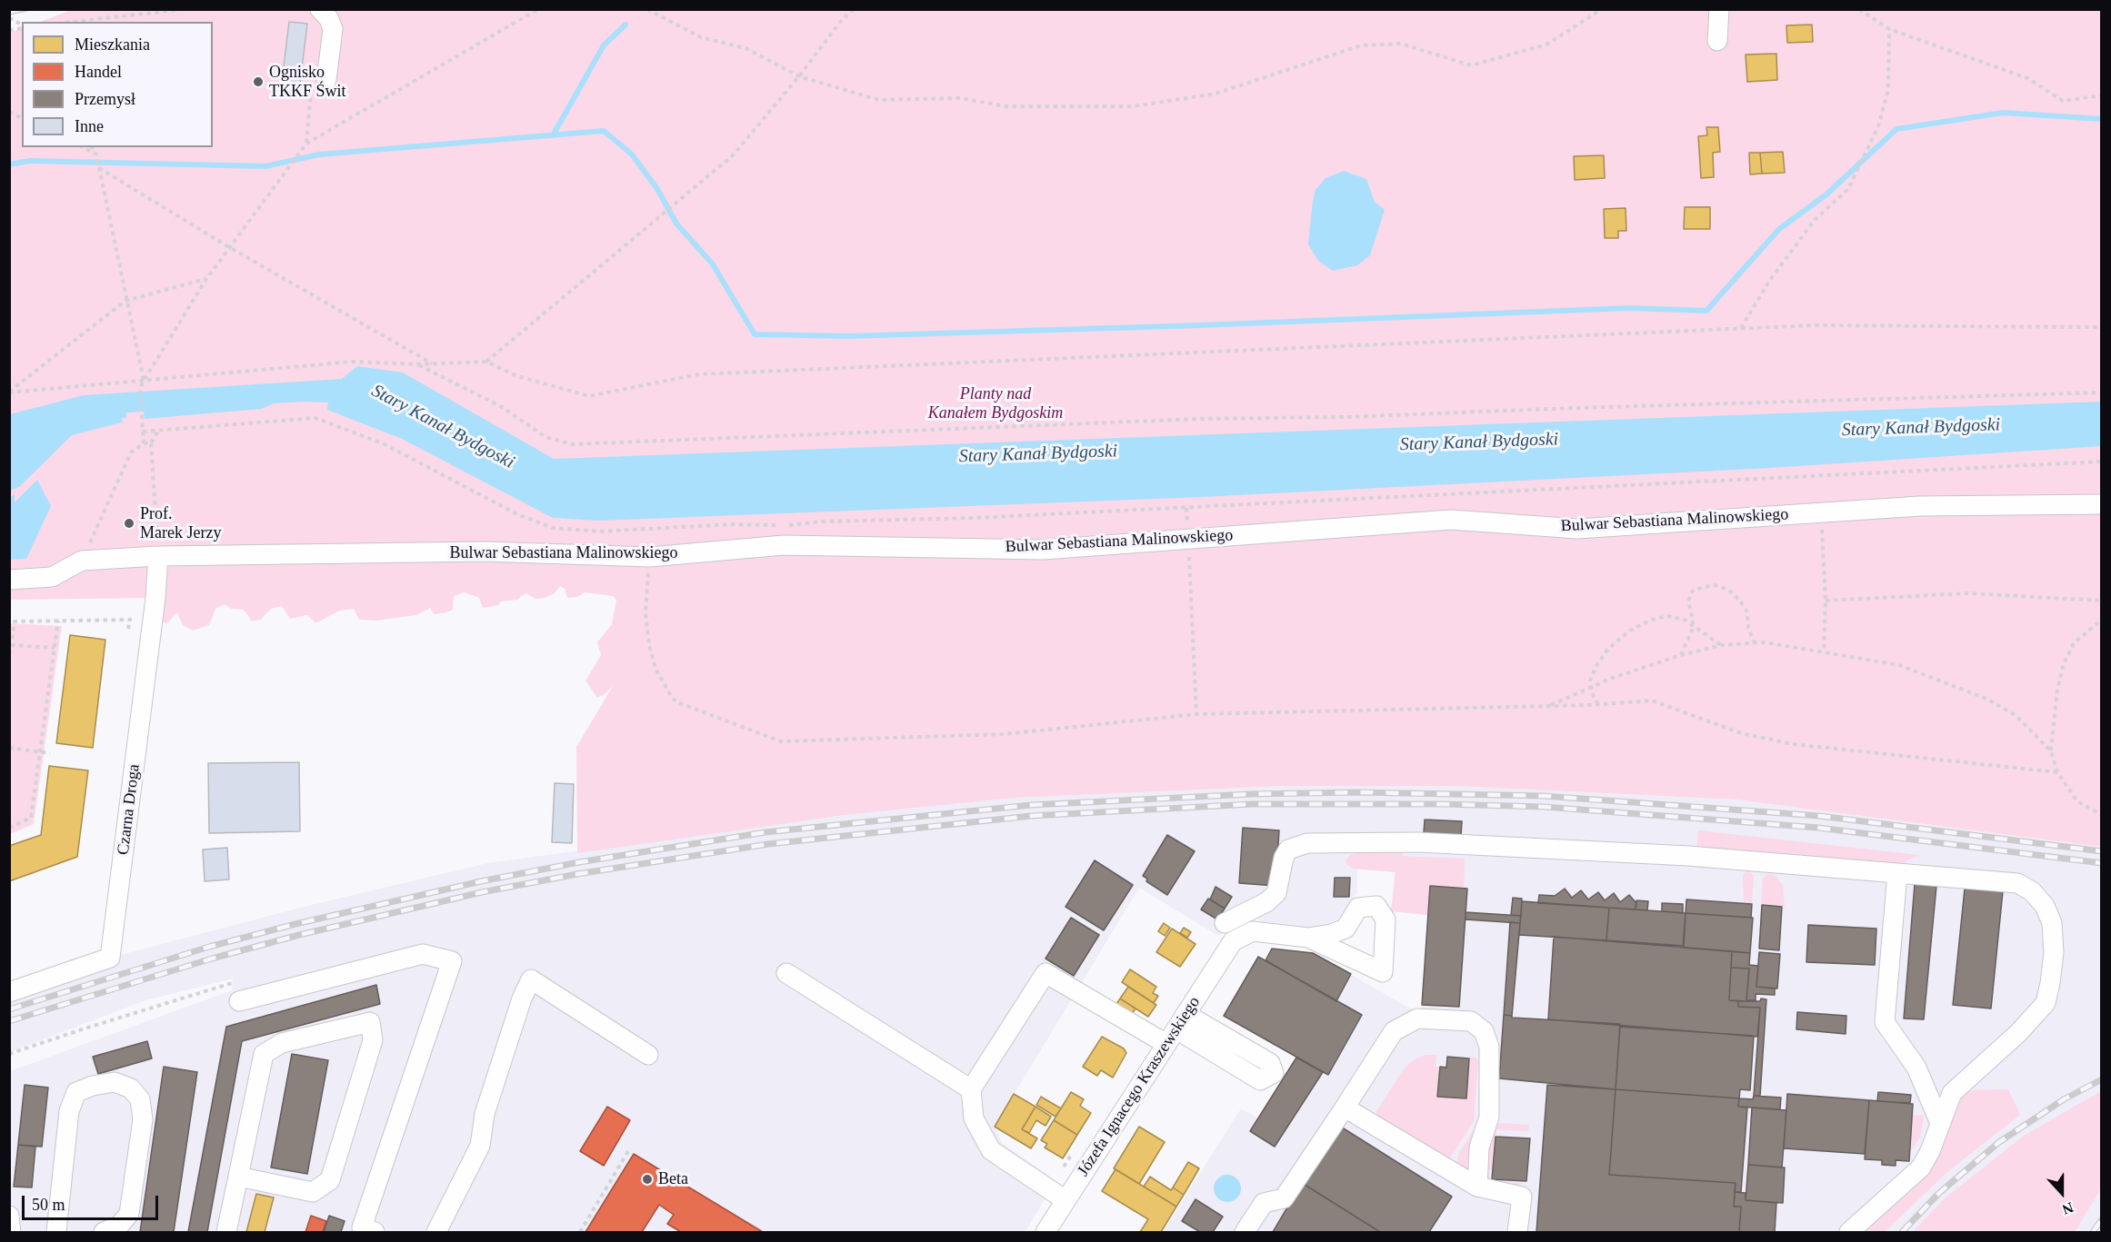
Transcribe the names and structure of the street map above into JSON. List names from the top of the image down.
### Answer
{
  "streets": {
    "street": ["Bulwar Sebastiana Malinowskiego", "Czarna Droga", "Józefa Ignacego Kraszewskiego"]
  },
  "crossings": [
    ["Bulwar Sebastiana Malinowskiego", "Czarna Droga"]
  ],
  "water": ["Stary Kanał Bydgoski"],
  "parks": ["Planty nad Kanałem Bydgoskim"],
  "places": ["Ognisko TKKF Świt", "Prof. Marek Jerzy", "Beta"],
  "legend": [
    "Mieszkania",
    "Handel",
    "Przemysł",
    "Inne"
  ],
  "scale_bar": "50 m",
  "north": "bottom"
}
